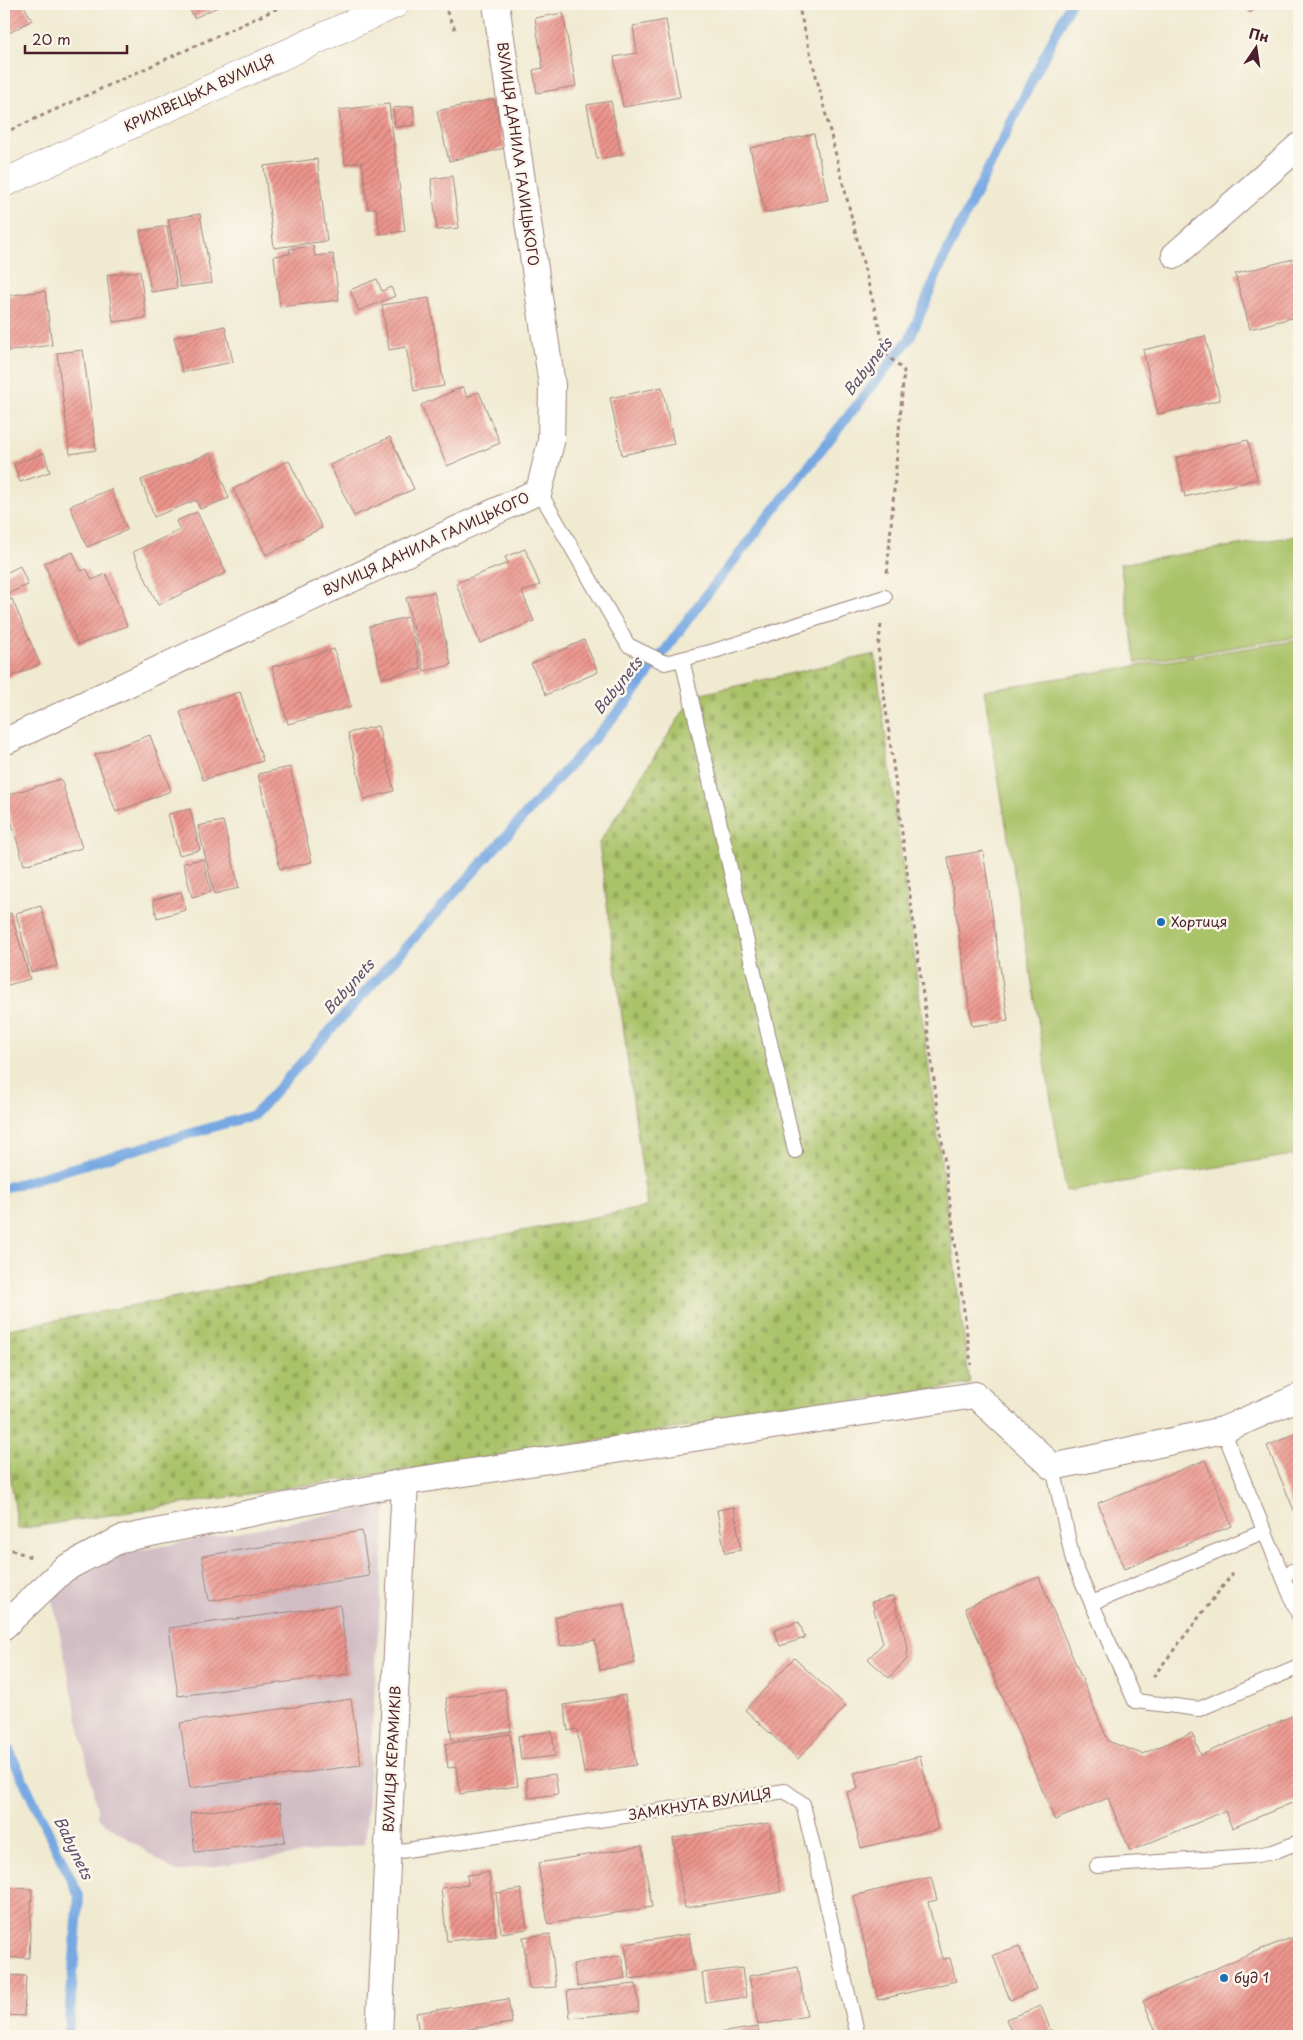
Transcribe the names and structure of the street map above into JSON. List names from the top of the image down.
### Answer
{
  "streets": {
    "main road": ["КРИХІВЕЦЬКА ВУЛИЦЯ"],
    "street": ["ВУЛИЦЯ ДАНИЛА ГАЛИЦЬКОГО", "ВУЛИЦЯ КЕРАМИКІВ"],
    "lane": ["ЗАМКНУТА ВУЛИЦЯ"]
  },
  "crossings": [
    ["ВУЛИЦЯ КЕРАМИКІВ", "ЗАМКНУТА ВУЛИЦЯ"]
  ],
  "water": ["Babynets"],
  "places": ["Хортиця", "буд 1"],
  "scale_bar": "20 m",
  "north": "top"
}
